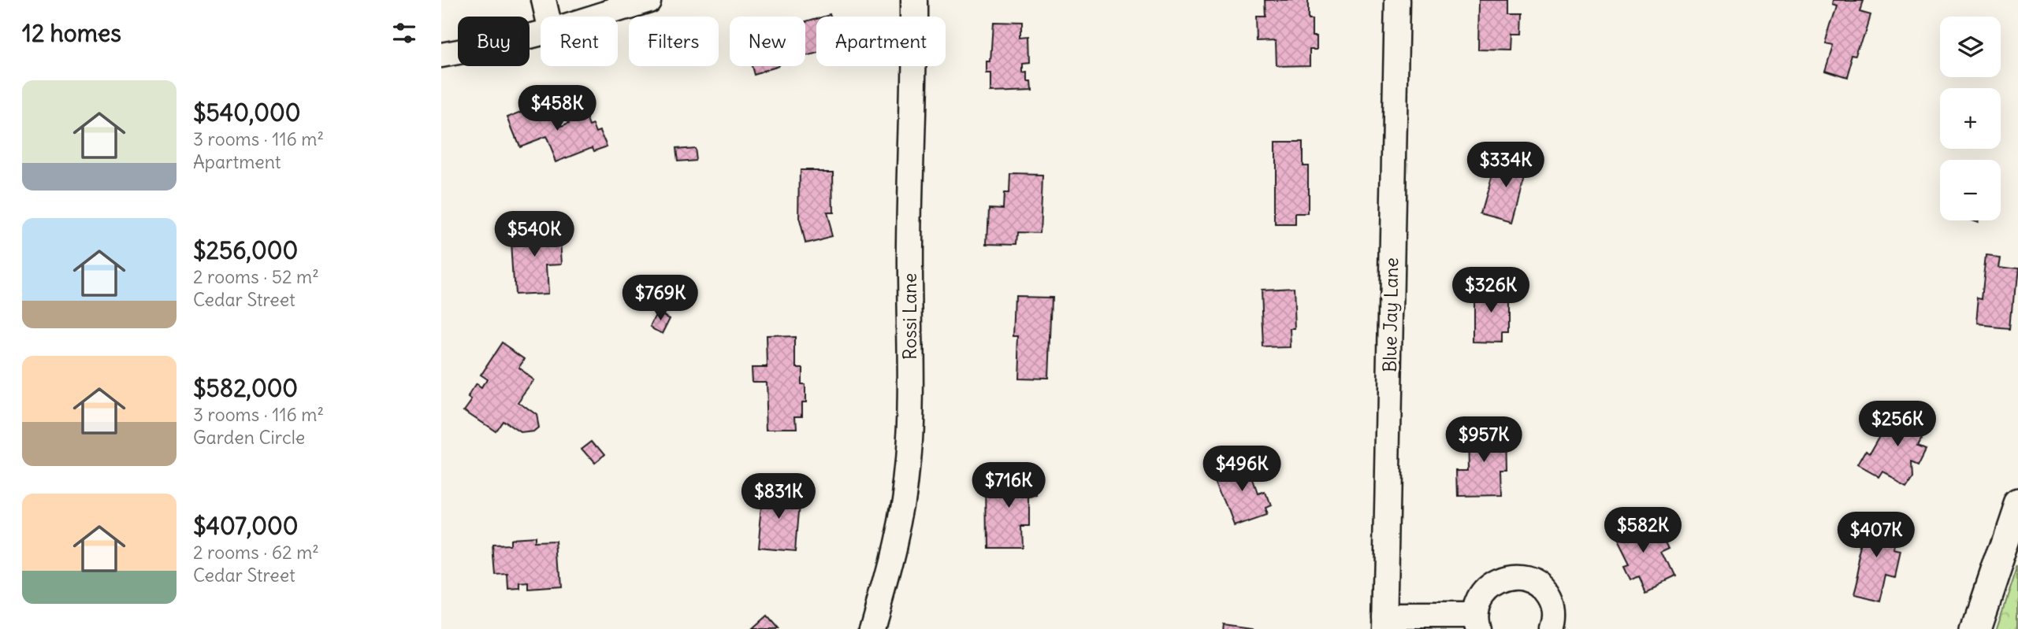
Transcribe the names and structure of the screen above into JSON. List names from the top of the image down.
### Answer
{
  "streets": {
    "street": ["Blue Jay Lane", "Rossi Lane"]
  },
  "page": {
    "heading": "12 homes",
    "map_buttons": ["+", "−"],
    "chip": [
      "Buy",
      "Rent",
      "Filters",
      "New",
      "Apartment"
    ],
    "list": [
      {
        "name": "$540,000",
        "note": "3 rooms · 116 m² · Apartment"
      },
      {
        "name": "$256,000",
        "note": "2 rooms · 52 m² · Cedar Street"
      },
      {
        "name": "$582,000",
        "note": "3 rooms · 116 m² · Garden Circle"
      },
      {
        "name": "$407,000",
        "note": "2 rooms · 62 m² · Cedar Street"
      }
    ],
    "price": [
      "$458K",
      "$334K",
      "$540K",
      "$326K",
      "$769K",
      "$256K",
      "$957K",
      "$496K",
      "$716K",
      "$831K",
      "$582K",
      "$407K"
    ]
  }
}
